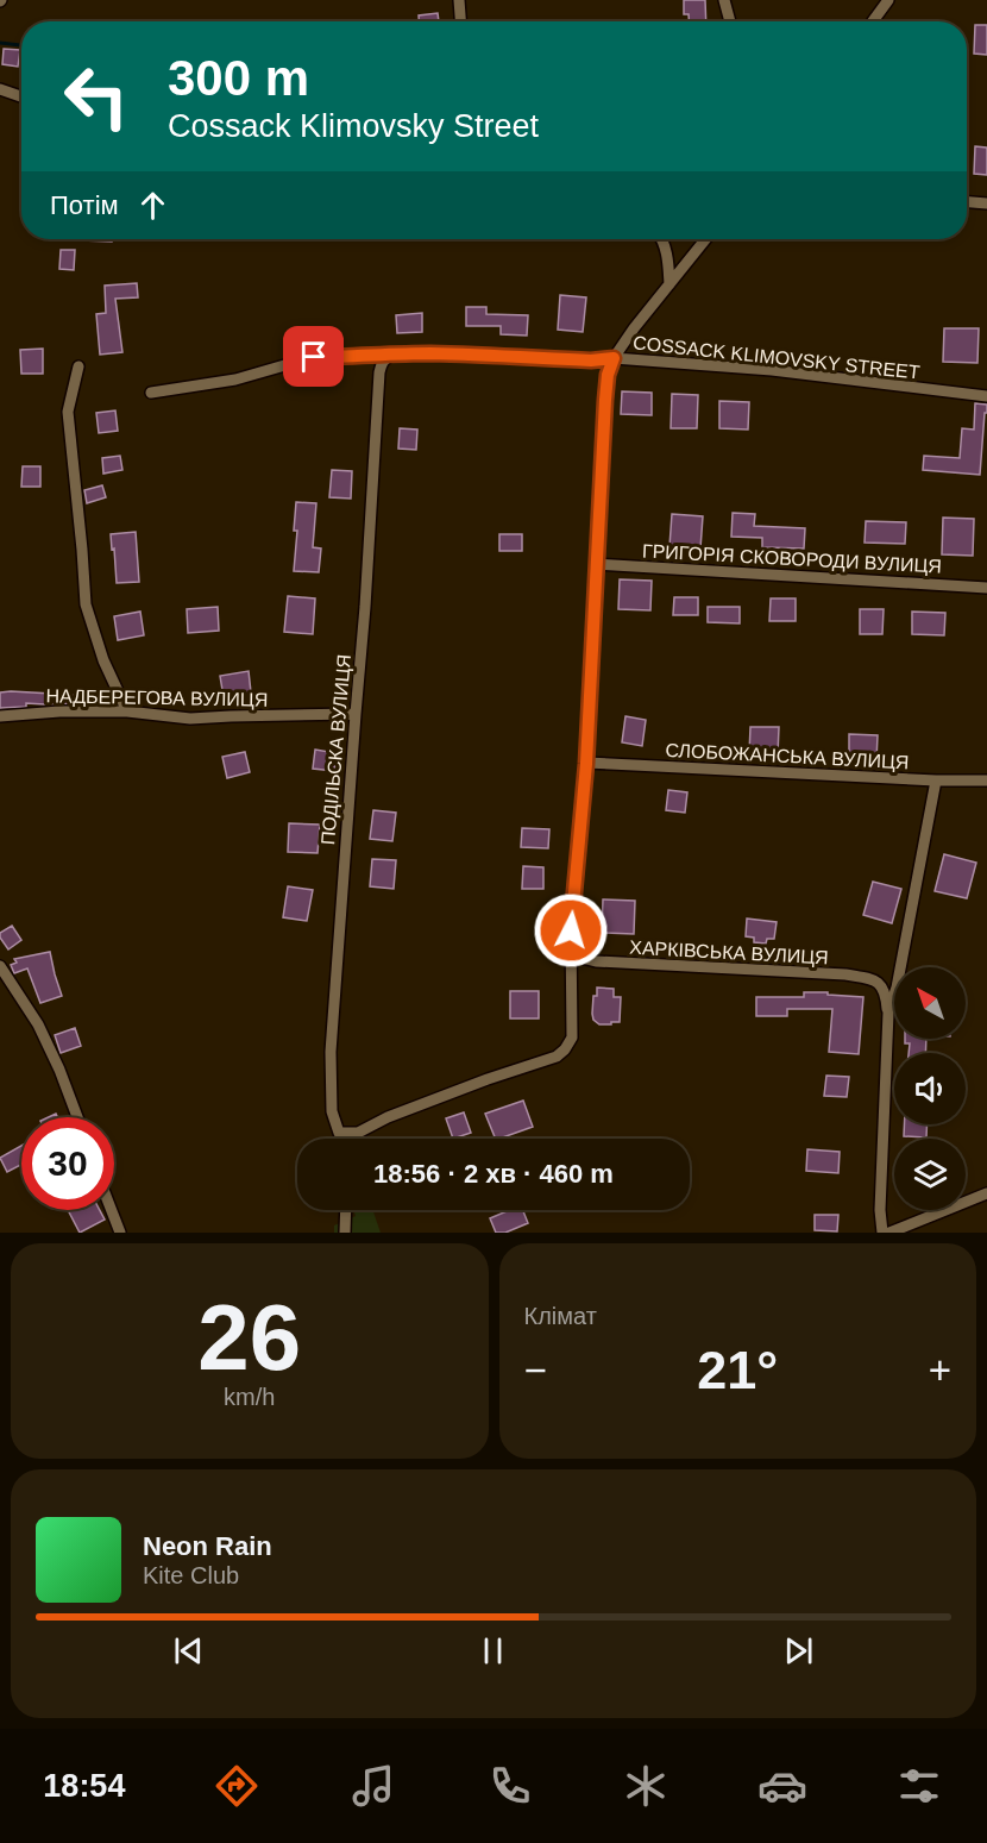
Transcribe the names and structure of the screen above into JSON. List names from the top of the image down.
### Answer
{
  "streets": {
    "street": [
      "COSSACK KLIMOVSKY STREET",
      "ГРИГОРІЯ СКОВОРОДИ ВУЛИЦЯ",
      "НАДБЕРЕГОВА ВУЛИЦЯ",
      "ПОДІЛЬСКА ВУЛИЦЯ",
      "СЛОБОЖАНСЬКА ВУЛИЦЯ",
      "ХАРКІВСЬКА ВУЛИЦЯ"
    ]
  },
  "crossings": [
    ["COSSACK KLIMOVSKY STREET", "ПОДІЛЬСКА ВУЛИЦЯ"],
    ["НАДБЕРЕГОВА ВУЛИЦЯ", "ПОДІЛЬСКА ВУЛИЦЯ"]
  ],
  "north": "top left",
  "page": {
    "turn": ["300 m", "Cossack Klimovsky Street"],
    "then": "Потім",
    "limit": "30",
    "trip": "18:56 · 2 хв · 460 m",
    "tile": [
      ["26", "km/h"],
      "Клімат"
    ],
    "heat": ["−", "21°", "+"],
    "song": ["Neon Rain", "Kite Club"],
    "tabs": "18:54"
  }
}
